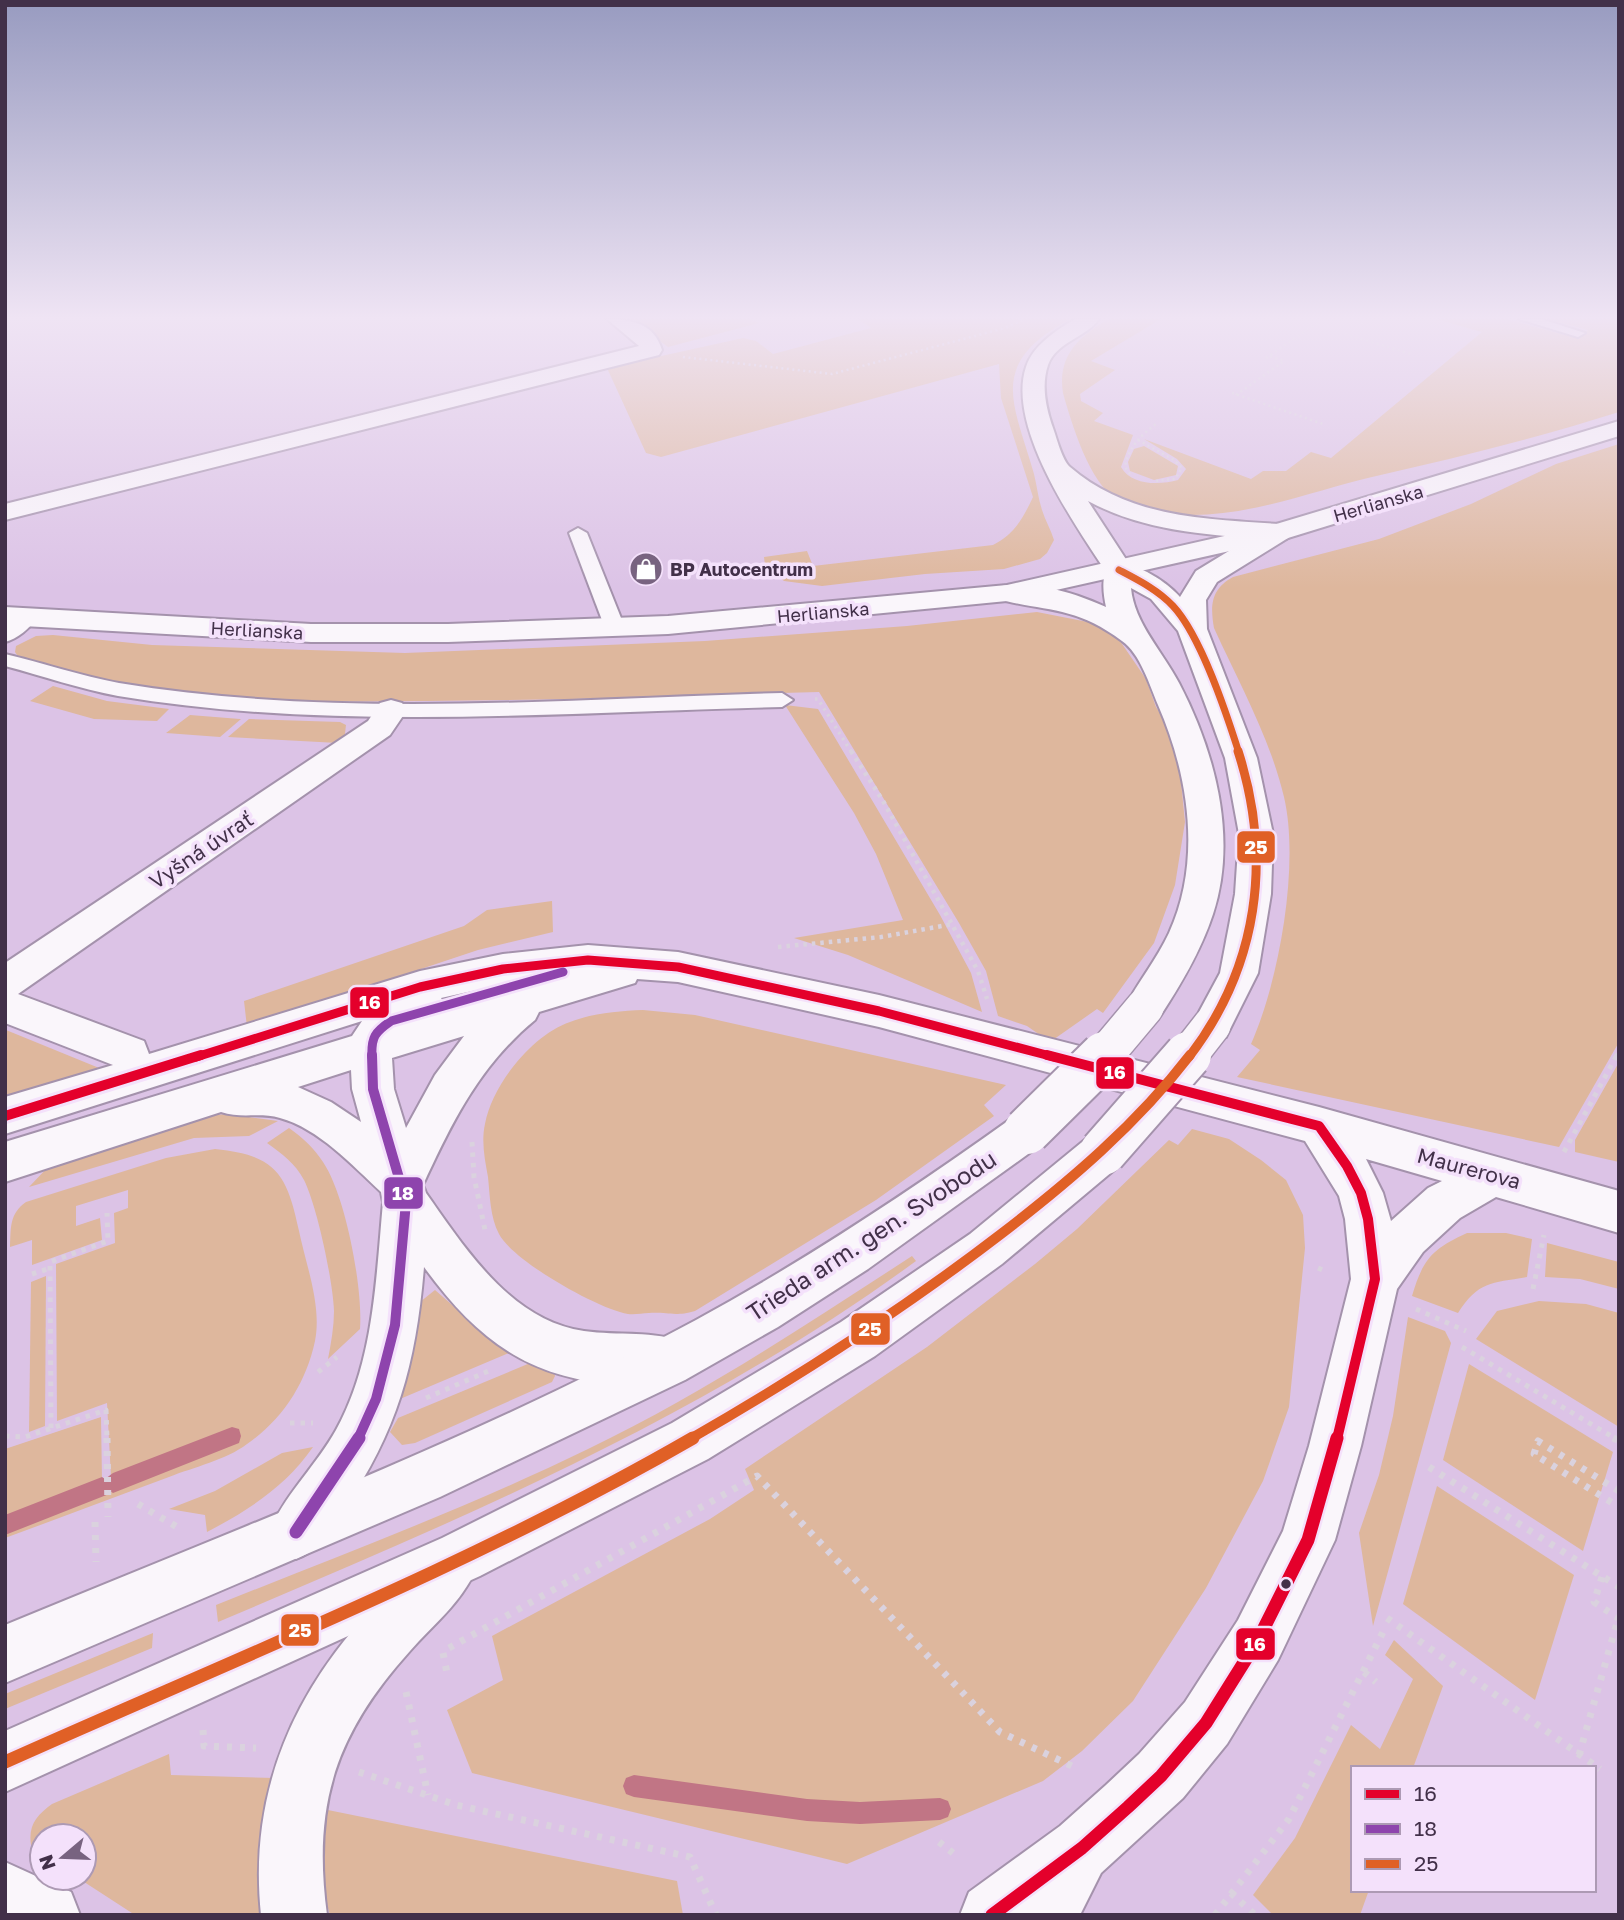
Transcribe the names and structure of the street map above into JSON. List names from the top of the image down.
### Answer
{
  "streets": {
    "street": [
      "Herlianska",
      "Vyšná úvrať",
      "Maurerova",
      "Trieda arm. gen. Svobodu"
    ]
  },
  "crossings": [
    ["Herlianska", "Trieda arm. gen. Svobodu"]
  ],
  "places": {
    "shop": ["BP Autocentrum"]
  },
  "lines": ["transit line 25", "transit line 16", "transit line 18"],
  "legend": ["16", "18", "25"],
  "north": "left"
}
